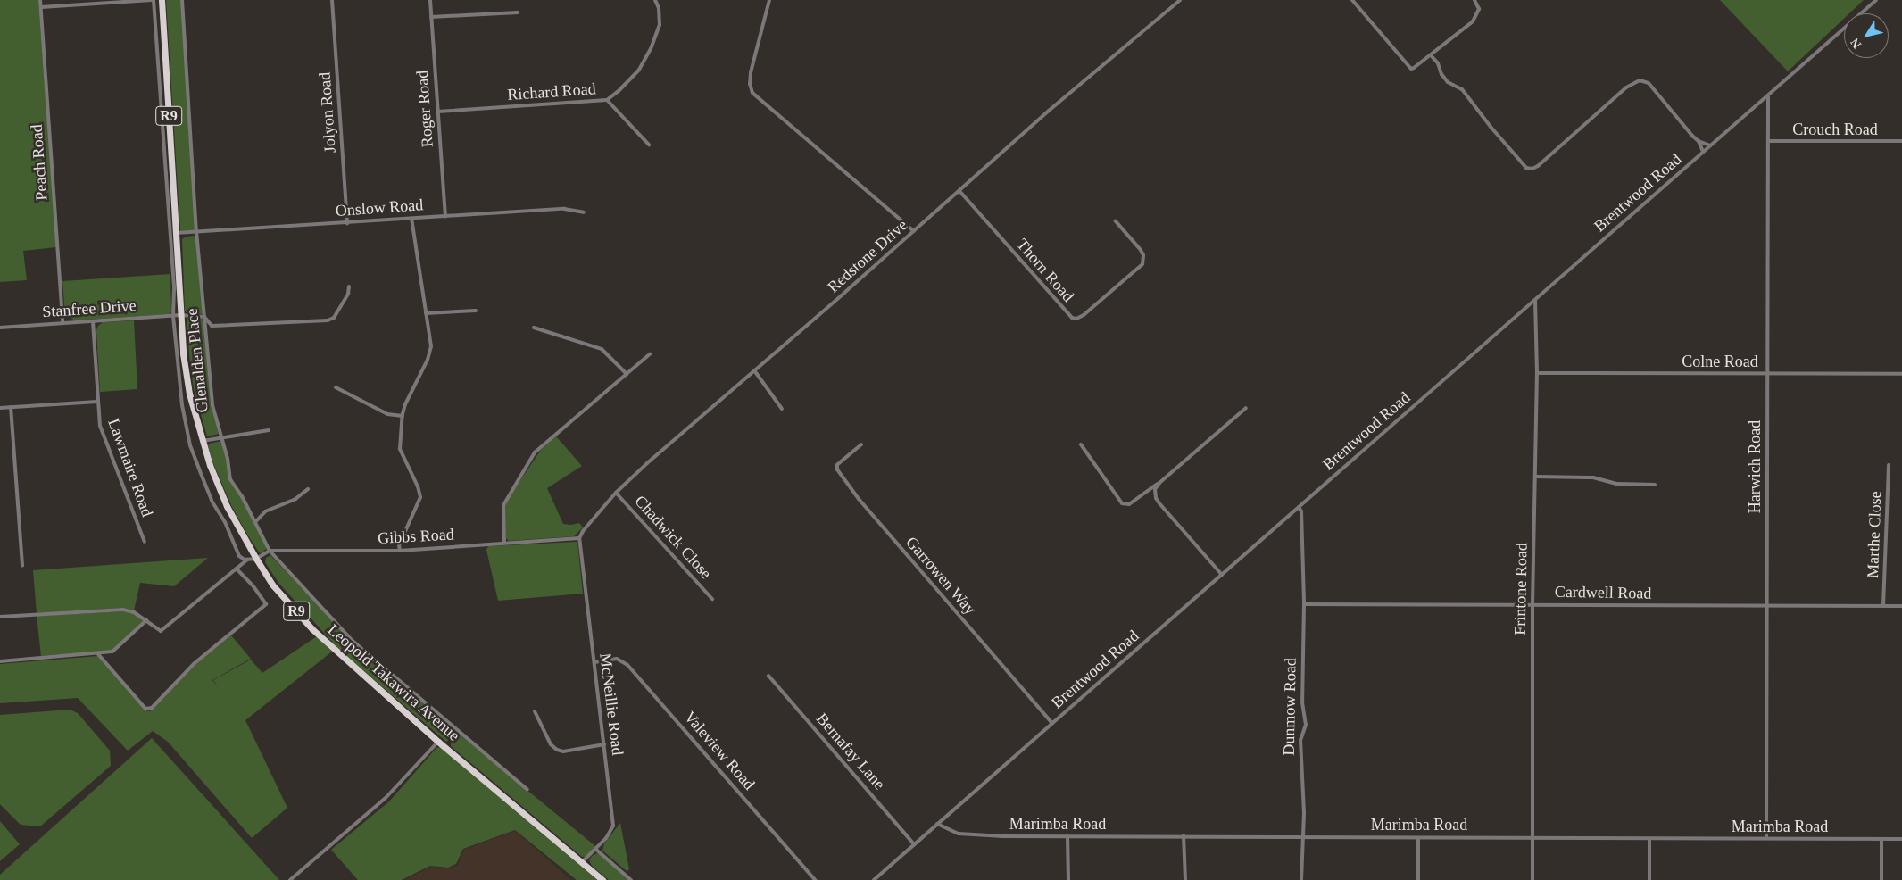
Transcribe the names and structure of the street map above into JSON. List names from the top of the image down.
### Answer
{
  "streets": {
    "highway": ["R9", "Leopold Takawira Avenue"],
    "street": [
      "Richard Road",
      "Roger Road",
      "Jolyon Road",
      "Crouch Road",
      "Peach Road",
      "Brentwood Road",
      "Onslow Road",
      "Redstone Drive",
      "Thorn Road",
      "Stanfree Drive",
      "Glenalden Place",
      "Colne Road",
      "Harwich Road",
      "Lawmaire Road",
      "Marthe Close",
      "Gibbs Road",
      "Chadwick Close",
      "Garrowen Way",
      "Frintone Road",
      "Cardwell Road",
      "McNeillie Road",
      "Dunmow Road",
      "Valeview Road",
      "Bernafay Lane",
      "Marimba Road"
    ]
  },
  "crossings": [
    ["Richard Road", "Roger Road"],
    ["Roger Road", "Onslow Road"],
    ["Jolyon Road", "Onslow Road"],
    ["R9", "Onslow Road"],
    ["R9", "Leopold Takawira Avenue"],
    ["Crouch Road", "Harwich Road"],
    ["Peach Road", "Stanfree Drive"],
    ["Brentwood Road", "Harwich Road"],
    ["Brentwood Road", "Garrowen Way"],
    ["Brentwood Road", "Frintone Road"],
    ["Brentwood Road", "Dunmow Road"],
    ["Brentwood Road", "Bernafay Lane"],
    ["Brentwood Road", "Marimba Road"],
    ["Onslow Road", "Glenalden Place"],
    ["Onslow Road", "Leopold Takawira Avenue"],
    ["Redstone Drive", "Thorn Road"],
    ["Redstone Drive", "Gibbs Road"],
    ["Redstone Drive", "Chadwick Close"],
    ["Redstone Drive", "McNeillie Road"],
    ["Stanfree Drive", "Glenalden Place"],
    ["Stanfree Drive", "Lawmaire Road"],
    ["Stanfree Drive", "Leopold Takawira Avenue"],
    ["Glenalden Place", "Gibbs Road"],
    ["Colne Road", "Harwich Road"],
    ["Colne Road", "Frintone Road"],
    ["Harwich Road", "Cardwell Road"],
    ["Harwich Road", "Marimba Road"],
    ["Marthe Close", "Cardwell Road"],
    ["Gibbs Road", "Leopold Takawira Avenue"],
    ["Gibbs Road", "McNeillie Road"],
    ["Frintone Road", "Cardwell Road"],
    ["Frintone Road", "Marimba Road"],
    ["Cardwell Road", "Dunmow Road"],
    ["Leopold Takawira Avenue", "McNeillie Road"],
    ["McNeillie Road", "Valeview Road"],
    ["Dunmow Road", "Marimba Road"]
  ],
  "north": "bottom left"
}
